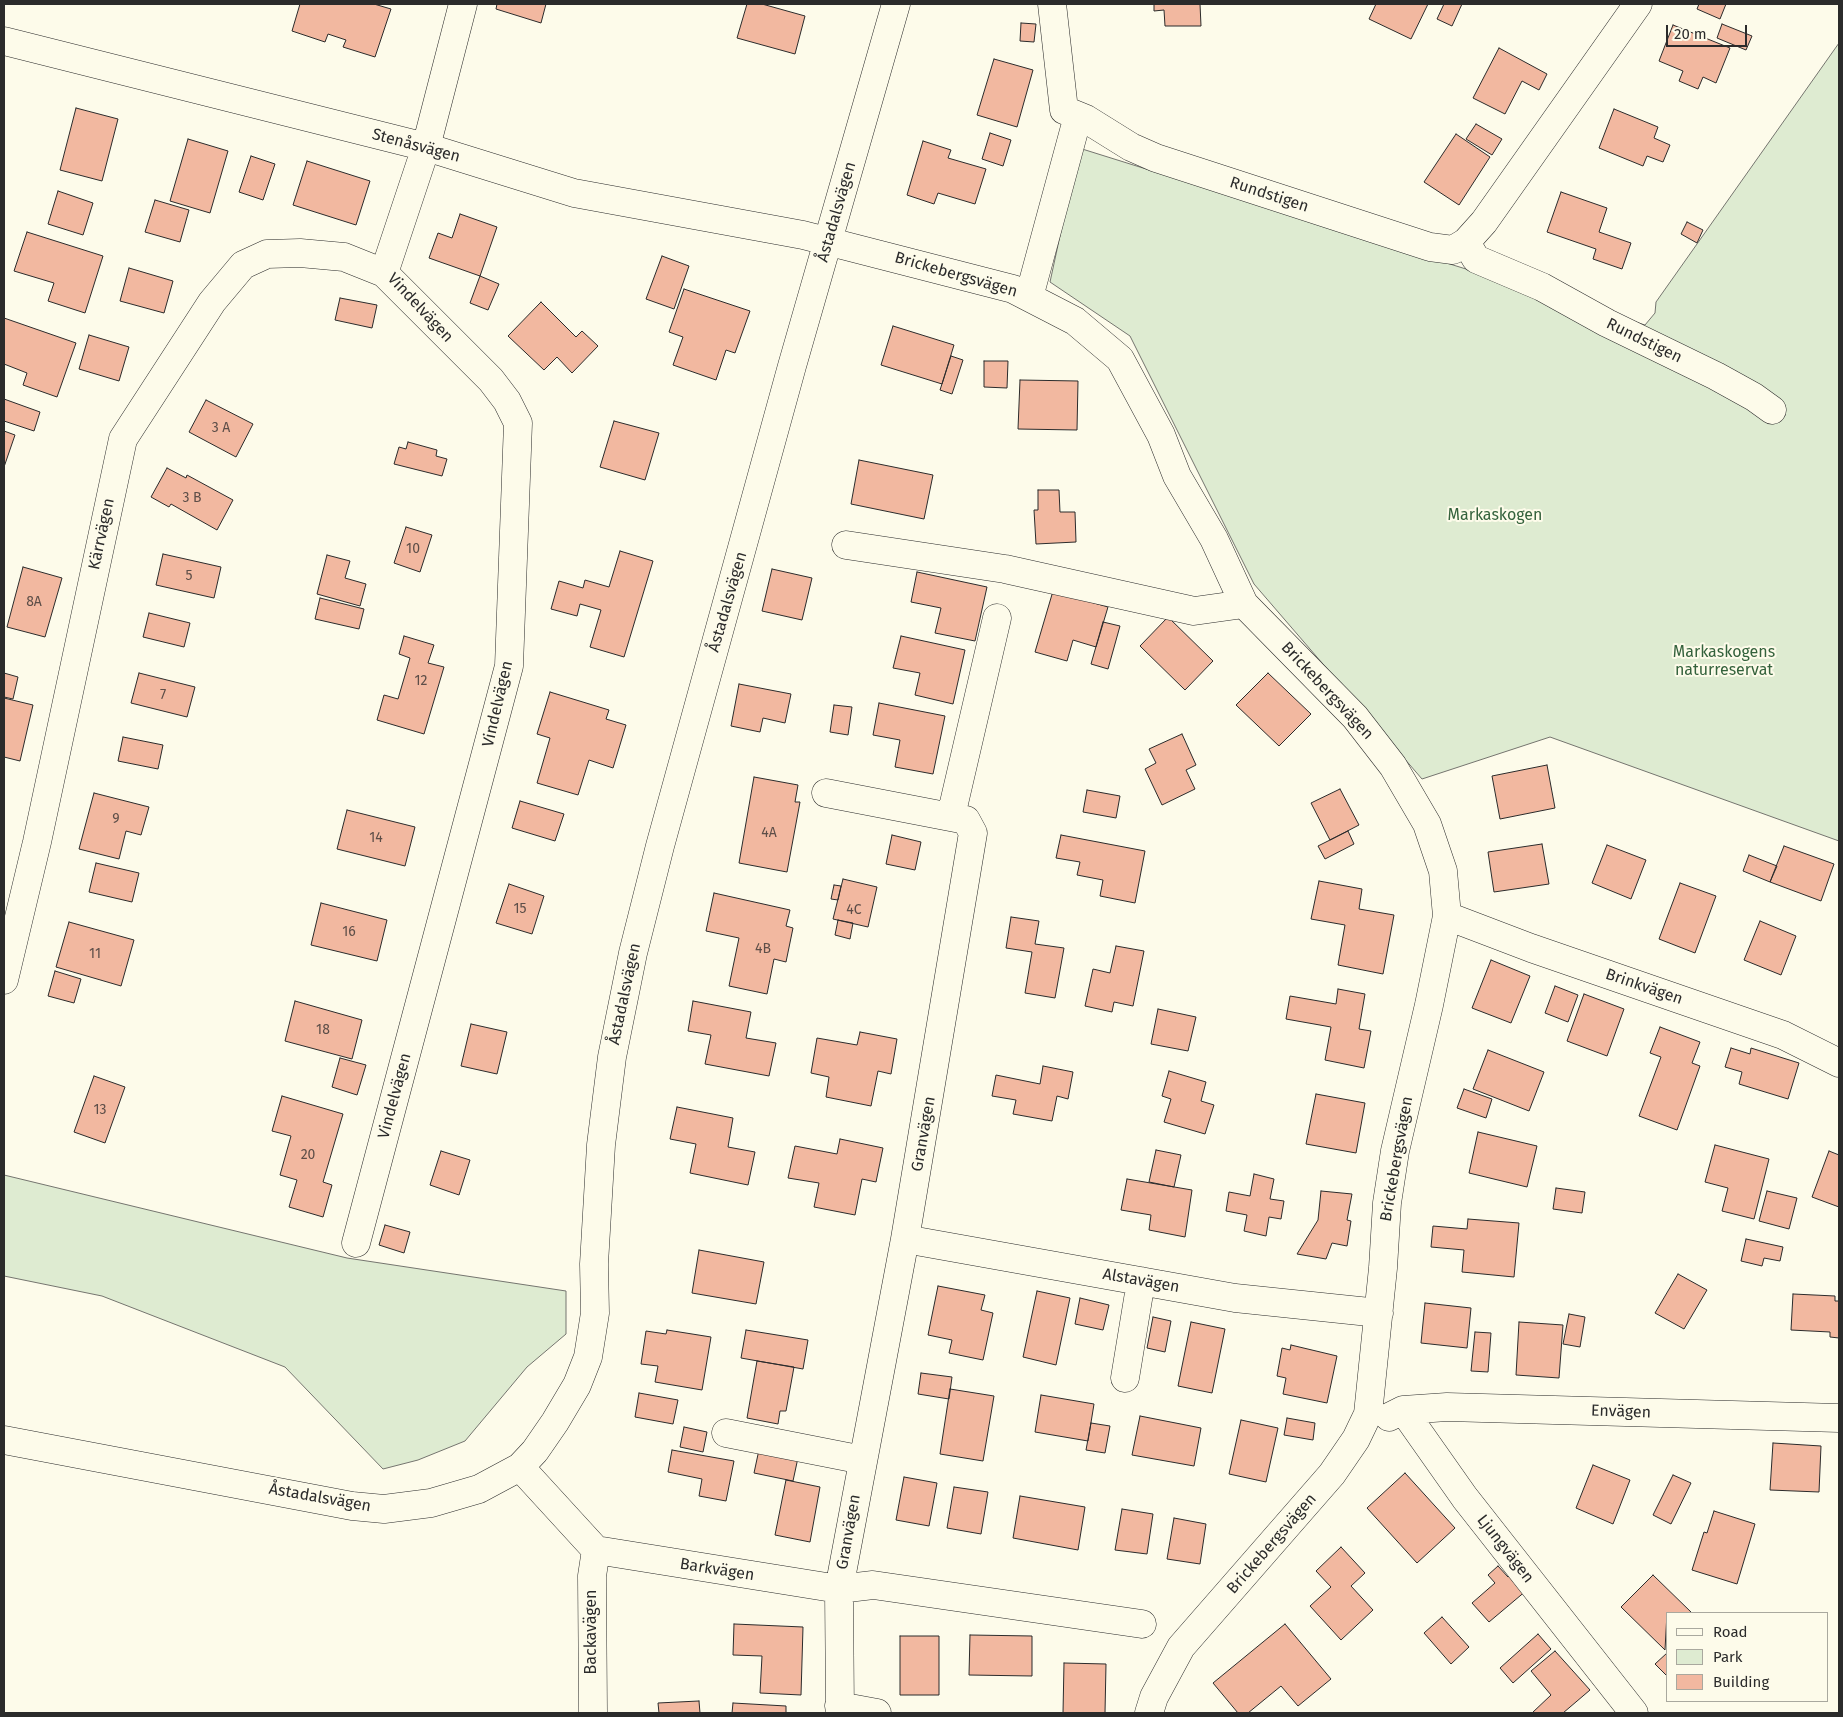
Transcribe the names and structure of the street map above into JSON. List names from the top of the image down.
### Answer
{
  "streets": {
    "street": [
      "Stenåsvägen",
      "Rundstigen",
      "Åstadalsvägen",
      "Brickebergsvägen",
      "Vindelvägen",
      "Kärrvägen",
      "Brinkvägen",
      "Granvägen",
      "Alstavägen",
      "Envägen",
      "Ljungvägen",
      "Barkvägen",
      "Backavägen"
    ]
  },
  "crossings": [
    ["Stenåsvägen", "Åstadalsvägen"],
    ["Stenåsvägen", "Brickebergsvägen"],
    ["Stenåsvägen", "Vindelvägen"],
    ["Åstadalsvägen", "Brickebergsvägen"],
    ["Brickebergsvägen", "Brinkvägen"],
    ["Brickebergsvägen", "Alstavägen"],
    ["Vindelvägen", "Kärrvägen"],
    ["Granvägen", "Alstavägen"],
    ["Granvägen", "Barkvägen"],
    ["Envägen", "Ljungvägen"],
    ["Barkvägen", "Backavägen"]
  ],
  "parks": ["Markaskogen", "Markaskogens naturreservat"],
  "house_numbers": [
    "3 A",
    "3 B",
    "10",
    "5",
    "8A",
    "12",
    "7",
    "9",
    "4A",
    "14",
    "15",
    "4C",
    "16",
    "4B",
    "11",
    "18",
    "13",
    "20"
  ],
  "legend": ["Road", "Park", "Building"],
  "scale_bar": "20 m"
}
